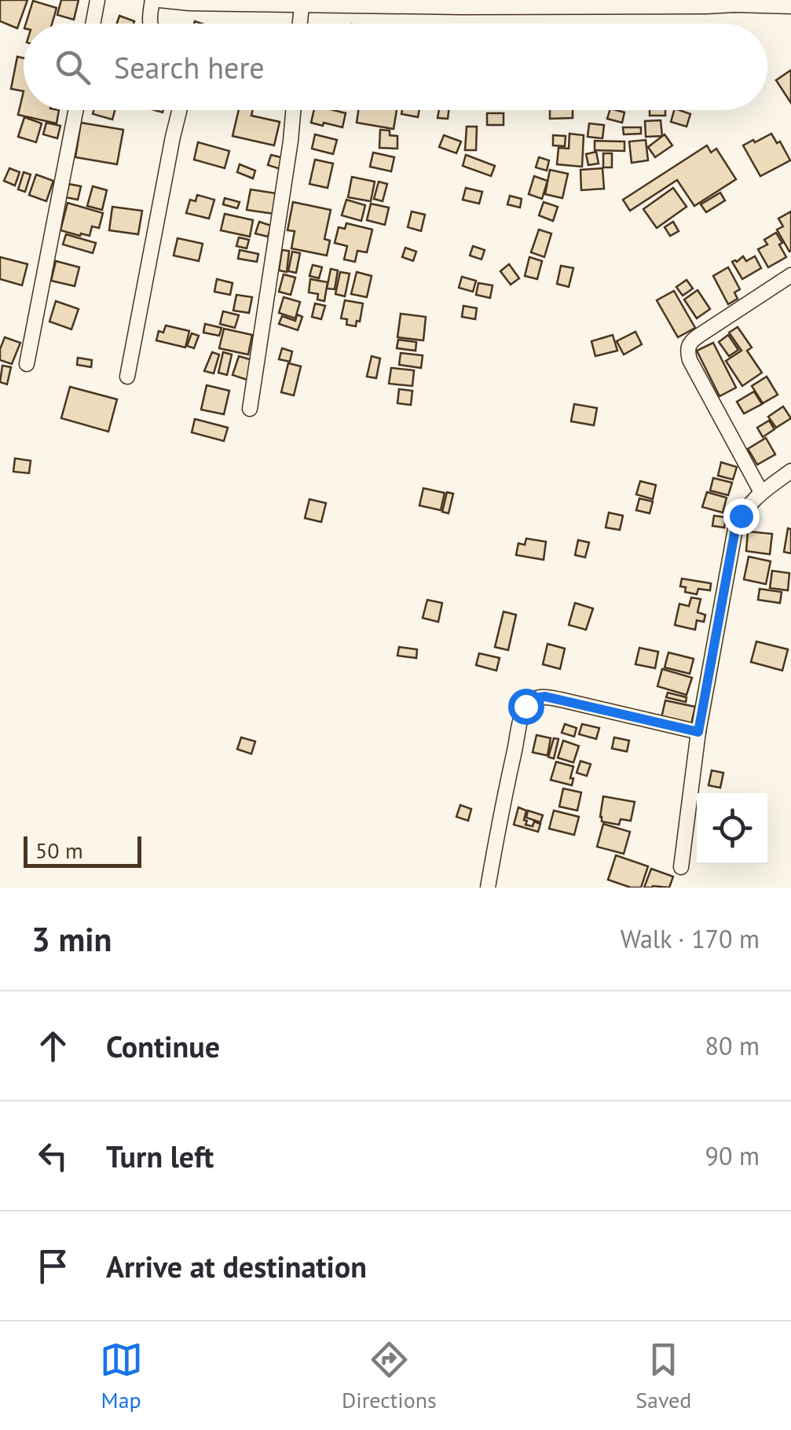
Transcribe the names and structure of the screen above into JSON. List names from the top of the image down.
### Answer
{
  "scale_bar": "50 m",
  "page": {
    "search": "Search here",
    "scale": "50 m",
    "heading": ["3 min", "Walk · 170 m"],
    "list": [
      ["Continue", "80 m"],
      ["Turn left", "90 m"],
      "Arrive at destination"
    ],
    "nav": ["Map", "Directions", "Saved"]
  }
}
